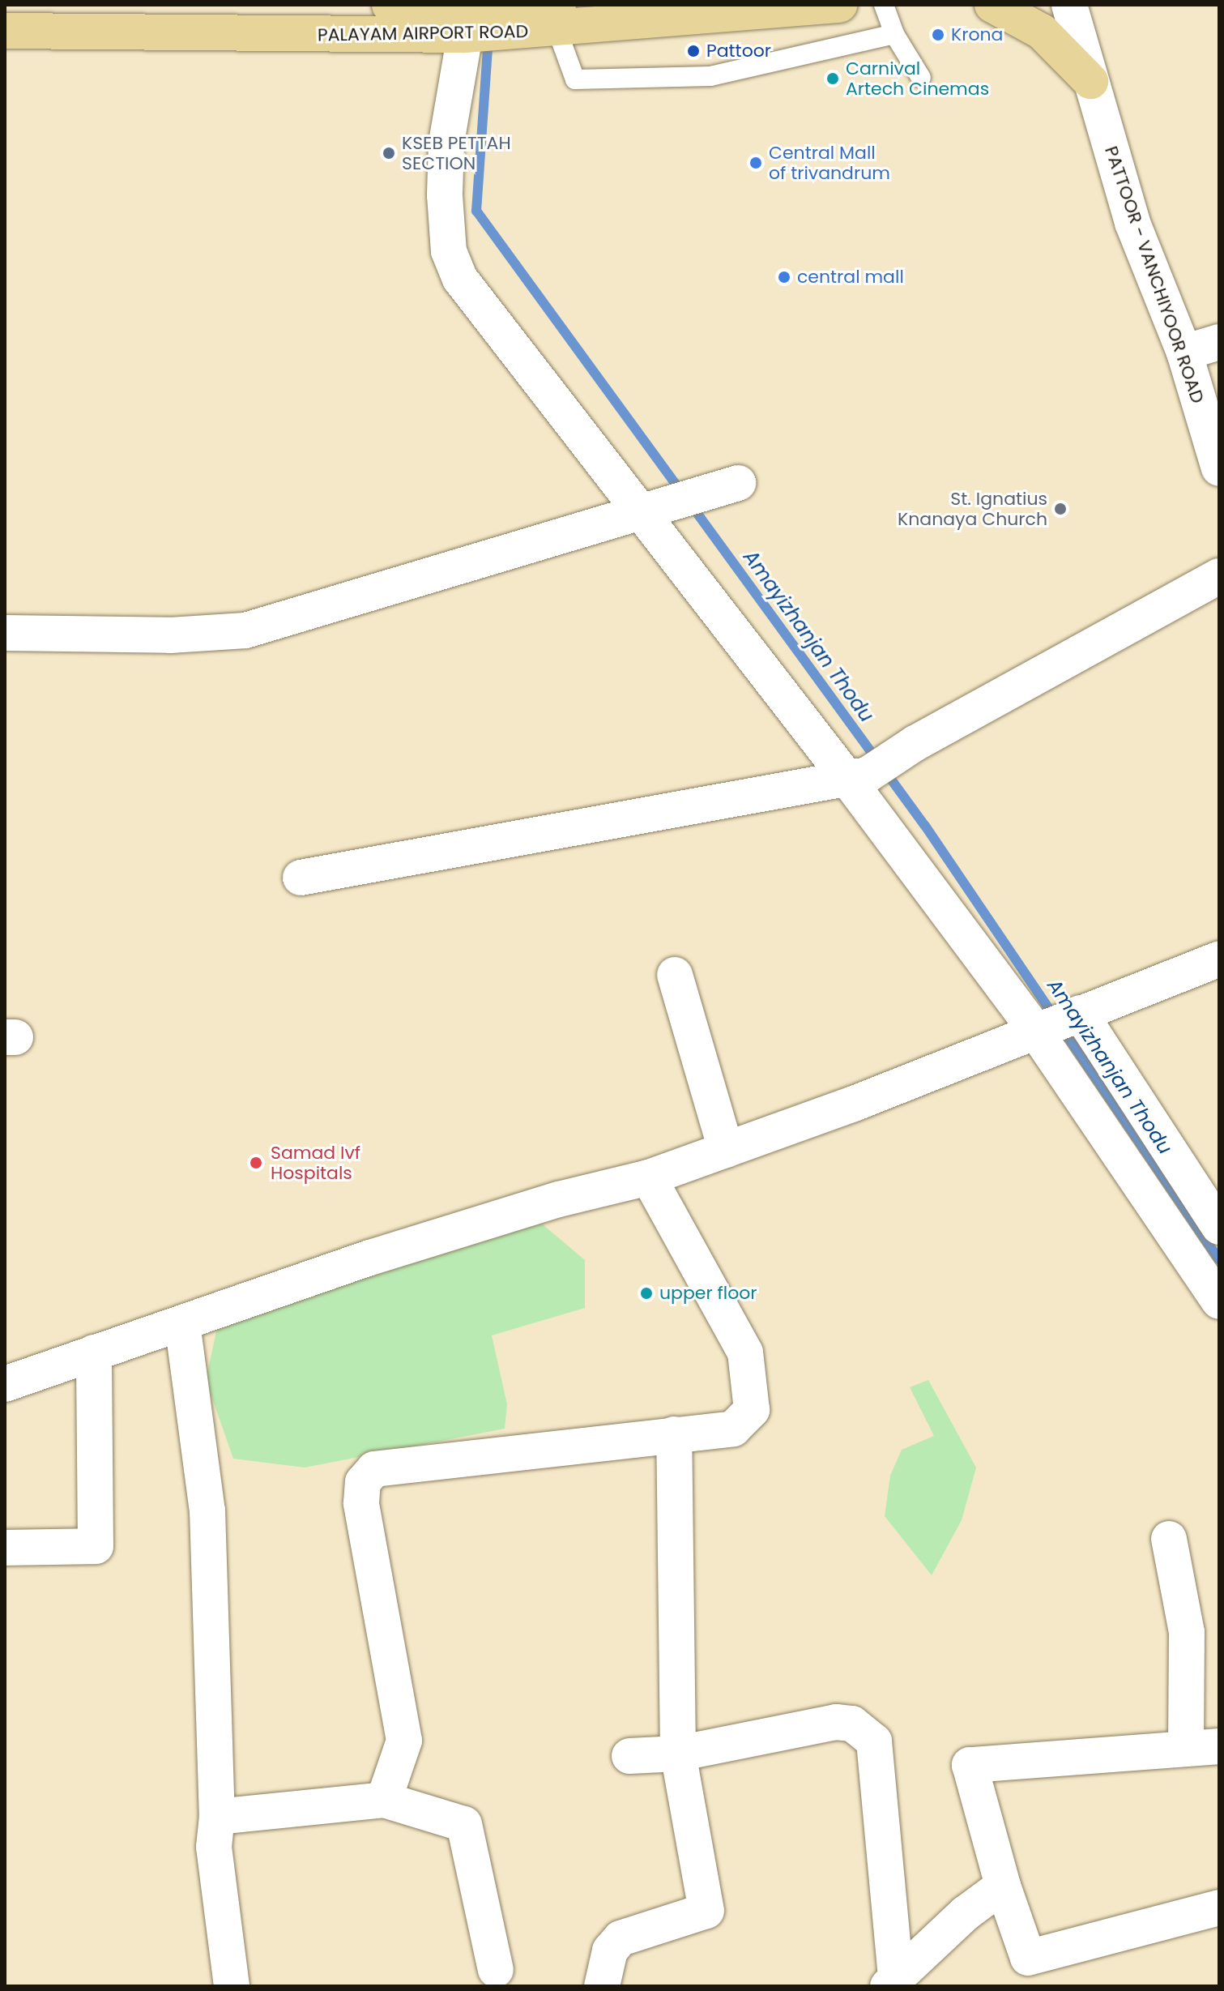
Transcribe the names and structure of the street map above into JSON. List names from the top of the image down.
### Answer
{
  "streets": {
    "main road": ["PALAYAM AIRPORT ROAD"],
    "street": ["PATTOOR - VANCHIYOOR ROAD"]
  },
  "water": ["Amayizhanjan Thodu"],
  "places": [
    "Krona",
    "Pattoor",
    "Carnival Artech Cinemas",
    "KSEB PETTAH SECTION",
    "Central Mall of trivandrum",
    "central mall",
    "St. Ignatius Knanaya Church",
    "Samad Ivf Hospitals",
    "upper floor"
  ]
}
